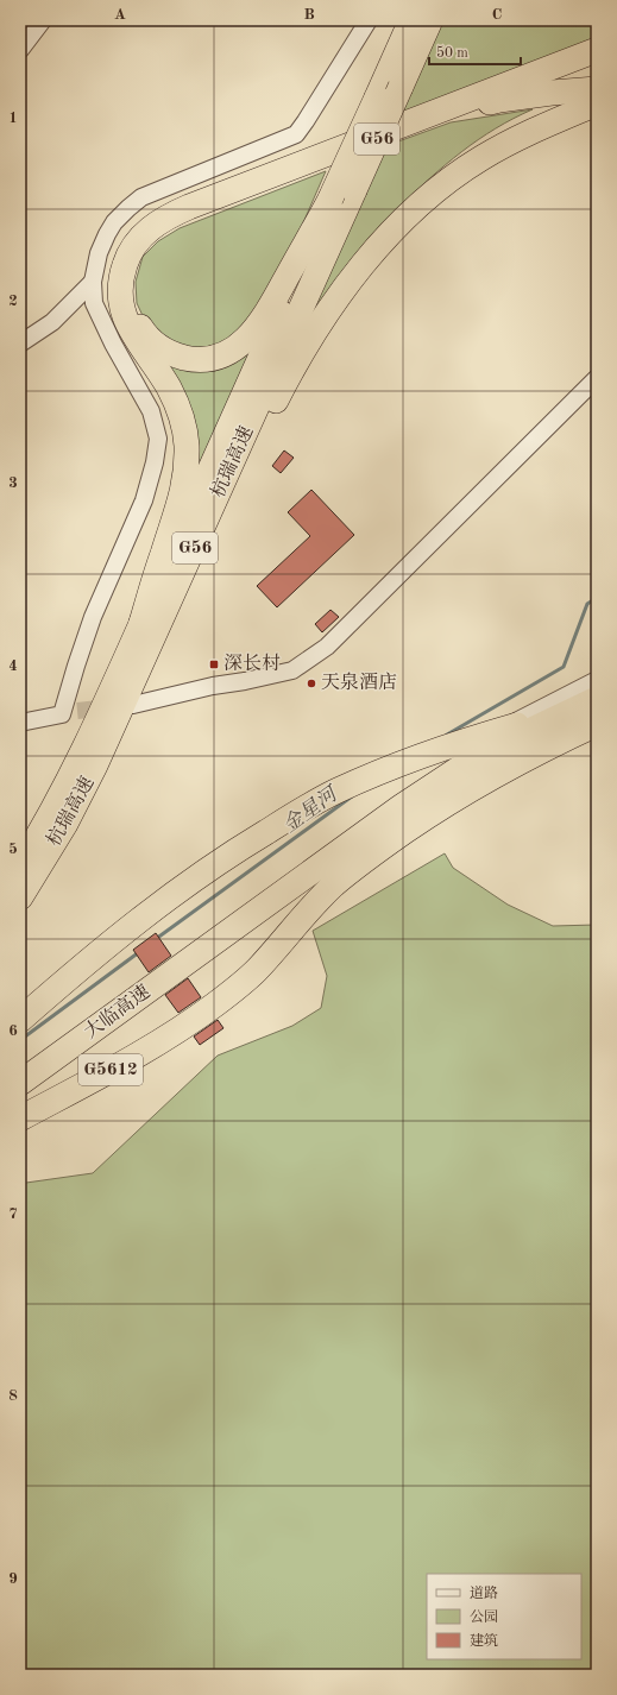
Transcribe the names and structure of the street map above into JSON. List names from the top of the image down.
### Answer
{
  "streets": {
    "highway": [
      "G56",
      "杭瑞高速",
      "大临高速",
      "G5612"
    ]
  },
  "crossings": [
    ["大临高速", "G5612"]
  ],
  "water": ["金星河"],
  "places": {
    "transit": ["深长村"],
    "other": ["天泉酒店"]
  },
  "legend": ["道路", "公园", "建筑"],
  "scale_bar": "50 m",
  "grid": {
    "columns": ["A", "B", "C"],
    "rows": [
      "1",
      "2",
      "3",
      "4",
      "5",
      "6",
      "7",
      "8",
      "9"
    ]
  }
}
